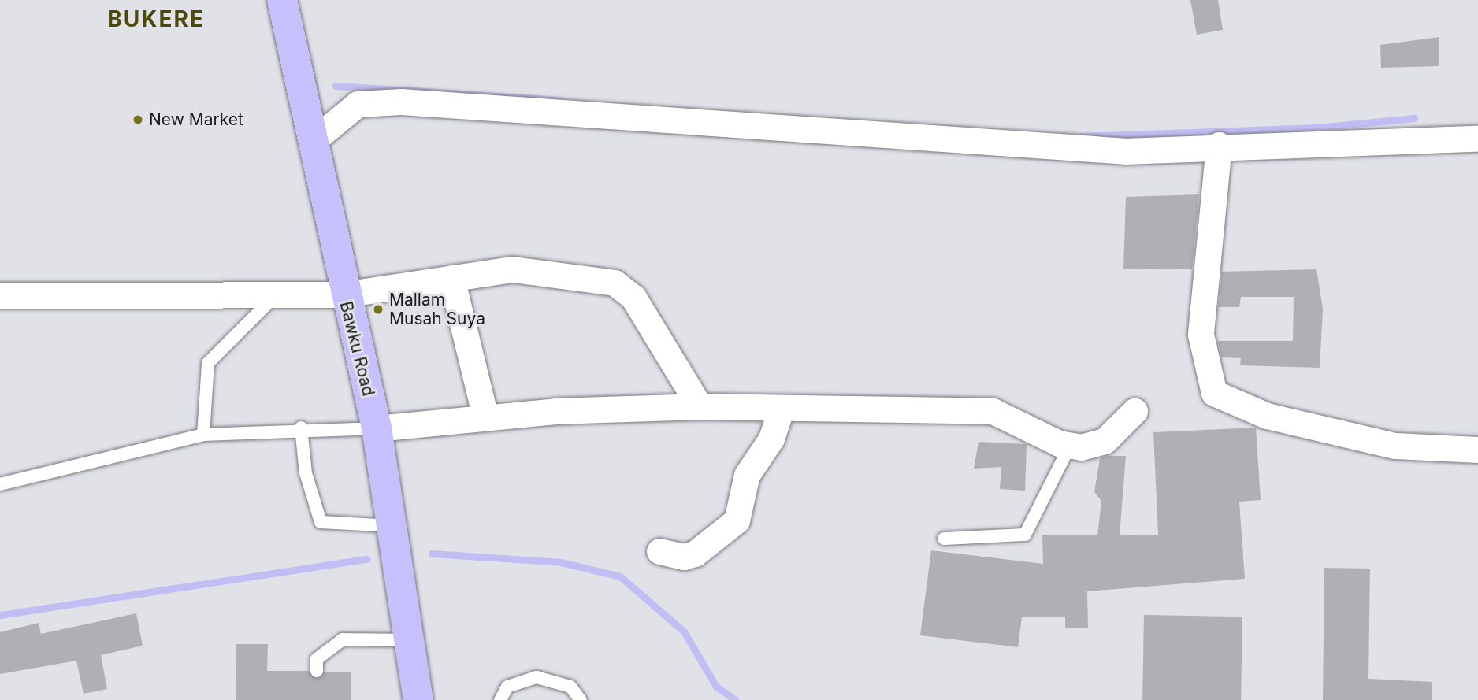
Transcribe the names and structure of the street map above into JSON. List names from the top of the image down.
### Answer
{
  "streets": {
    "highway": ["Bawku Road"]
  },
  "districts": ["BUKERE"],
  "places": ["New Market", "Mallam Musah Suya"]
}
